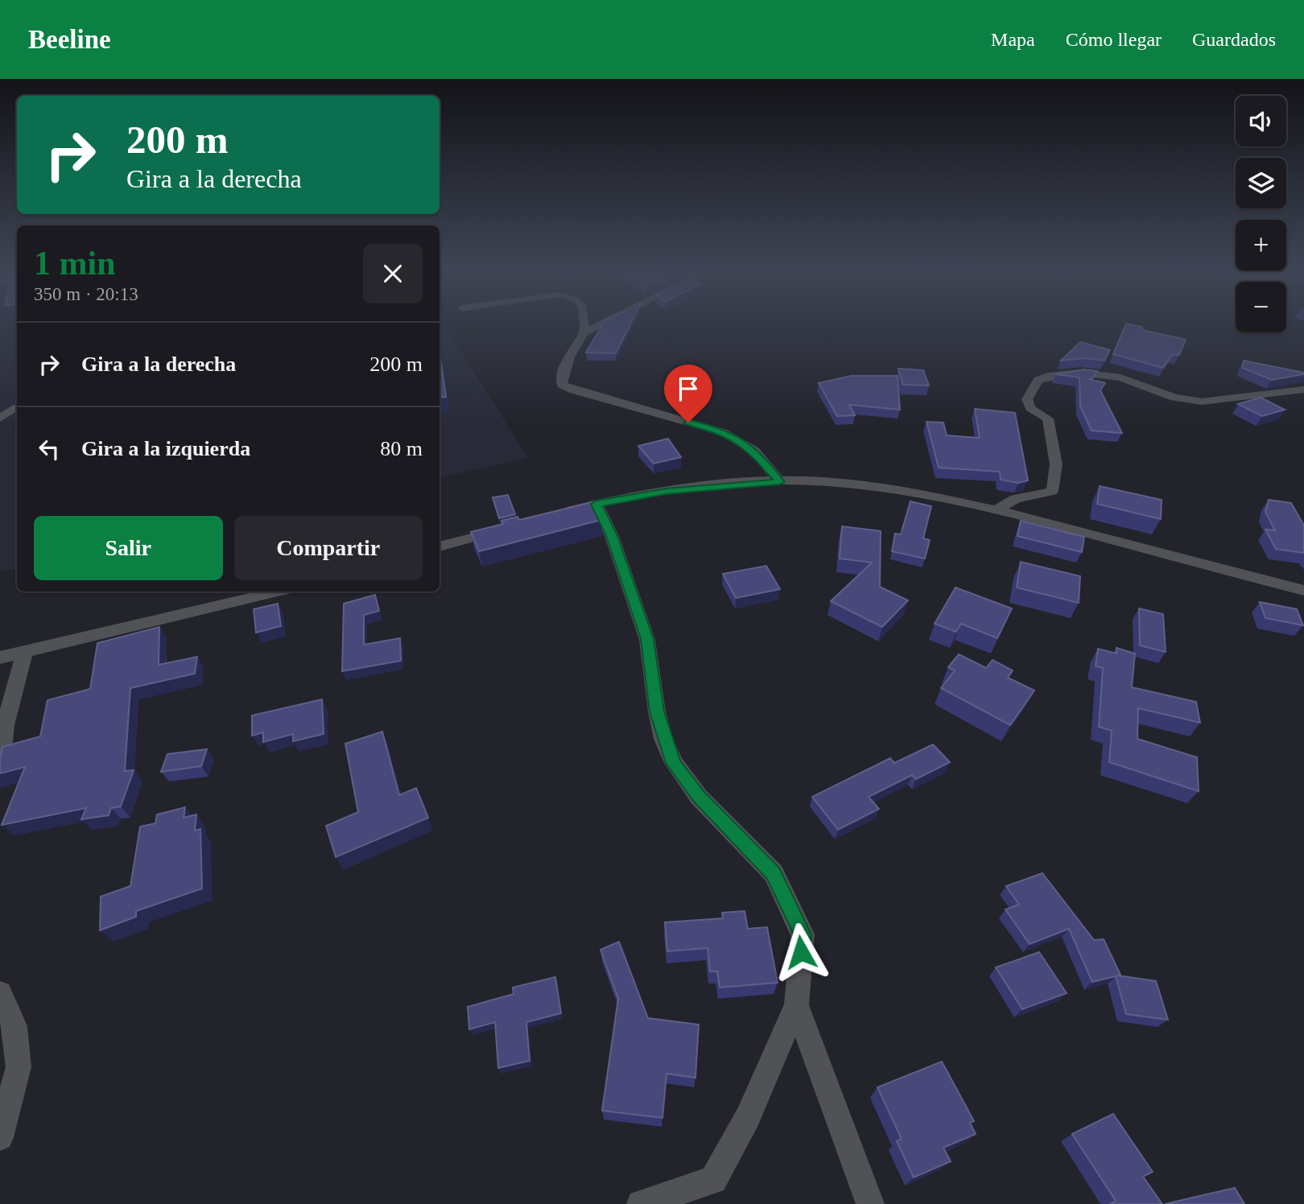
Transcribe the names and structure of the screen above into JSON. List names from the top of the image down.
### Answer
{
  "page": {
    "header": "Beeline",
    "nav": ["Mapa", "Cómo llegar", "Guardados"],
    "map_buttons": ["+", "−"],
    "turn": ["200 m", "Gira a la derecha"],
    "heading": ["1 min", "350 m · 20:13"],
    "list": [
      {
        "name": "Gira a la derecha",
        "value": "200 m"
      },
      {
        "name": "Gira a la izquierda",
        "value": "80 m"
      }
    ],
    "buttons": ["Salir", "Compartir"]
  }
}
